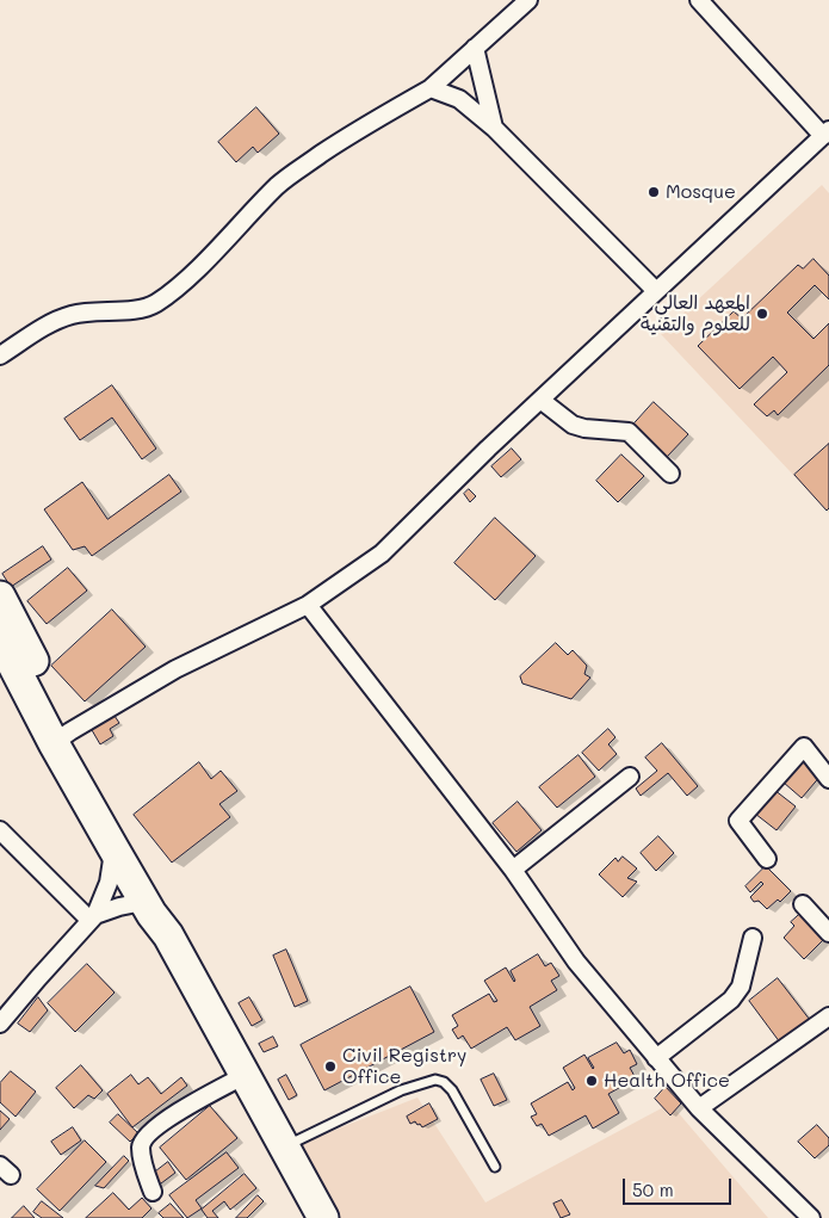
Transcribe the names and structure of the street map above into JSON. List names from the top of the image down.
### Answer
{
  "places": [
    "Mosque",
    "المعهد العالي للعلوم والتقنية",
    "Civil Registry Office",
    "Health Office"
  ],
  "scale_bar": "50 m"
}
